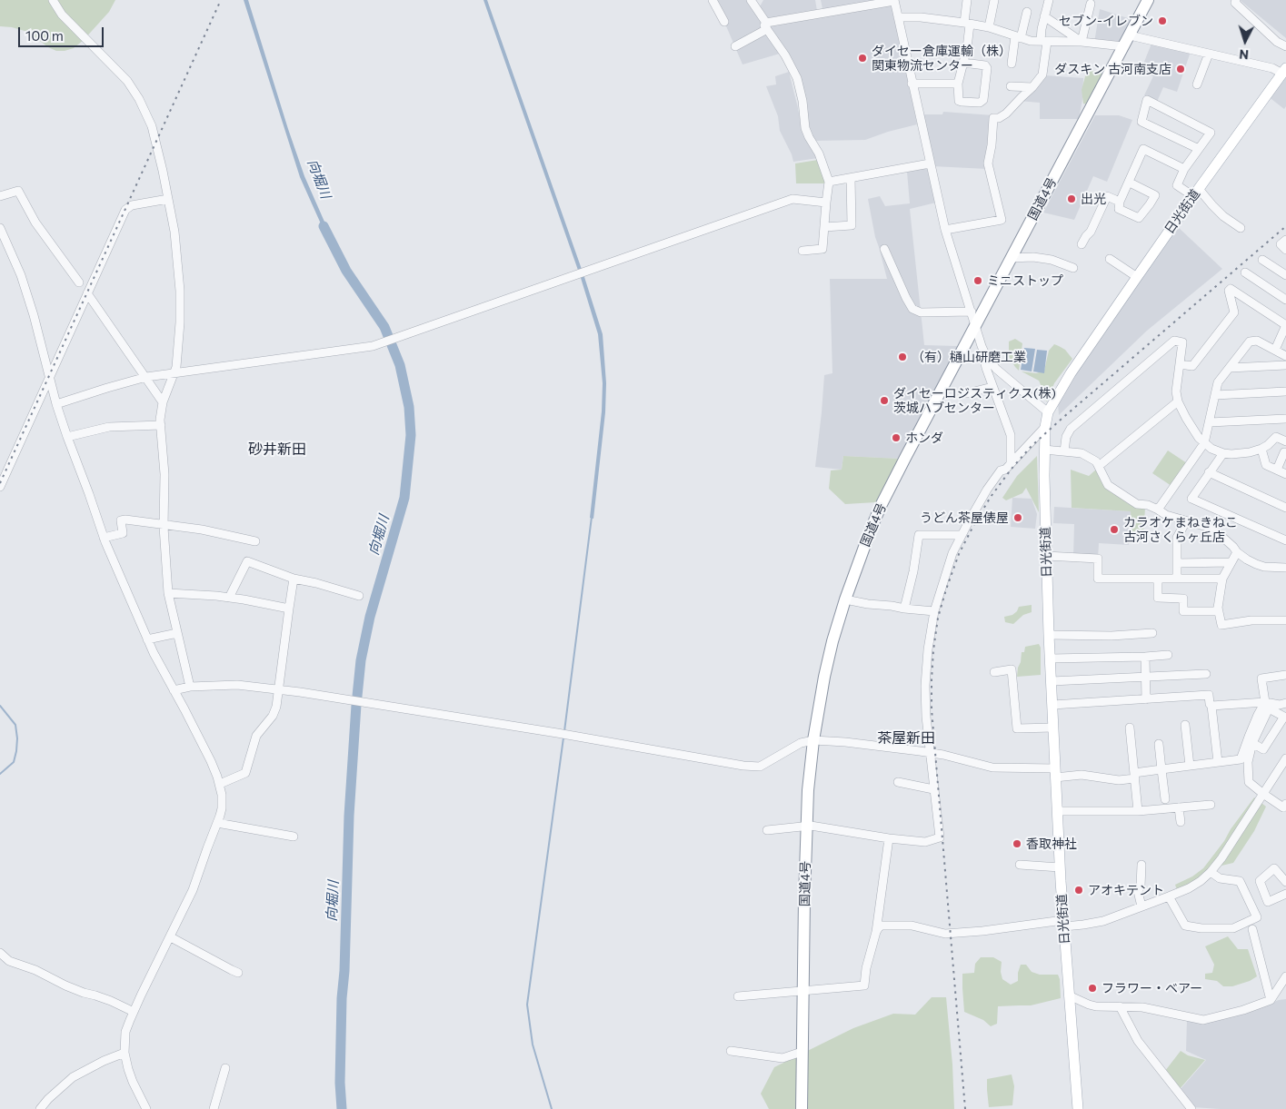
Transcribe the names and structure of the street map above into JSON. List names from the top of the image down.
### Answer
{
  "streets": {
    "highway": ["国道4号"],
    "main road": ["日光街道"]
  },
  "districts": ["砂井新田", "茶屋新田"],
  "water": ["向堀川"],
  "places": [
    "セブン-イレブン",
    "ダイセー倉庫運輸（株） 関東物流センター",
    "ダスキン 古河南支店",
    "出光",
    "ミニストップ",
    "（有）樋山研磨工業",
    "ダイセーロジスティクス(株) 茨城ハブセンター",
    "ホンダ",
    "うどん茶屋俵屋",
    "カラオケまねきねこ 古河さくらヶ丘店",
    "香取神社",
    "アオキテント",
    "フラワー・ベアー"
  ],
  "scale_bar": "100 m",
  "north": "bottom"
}
